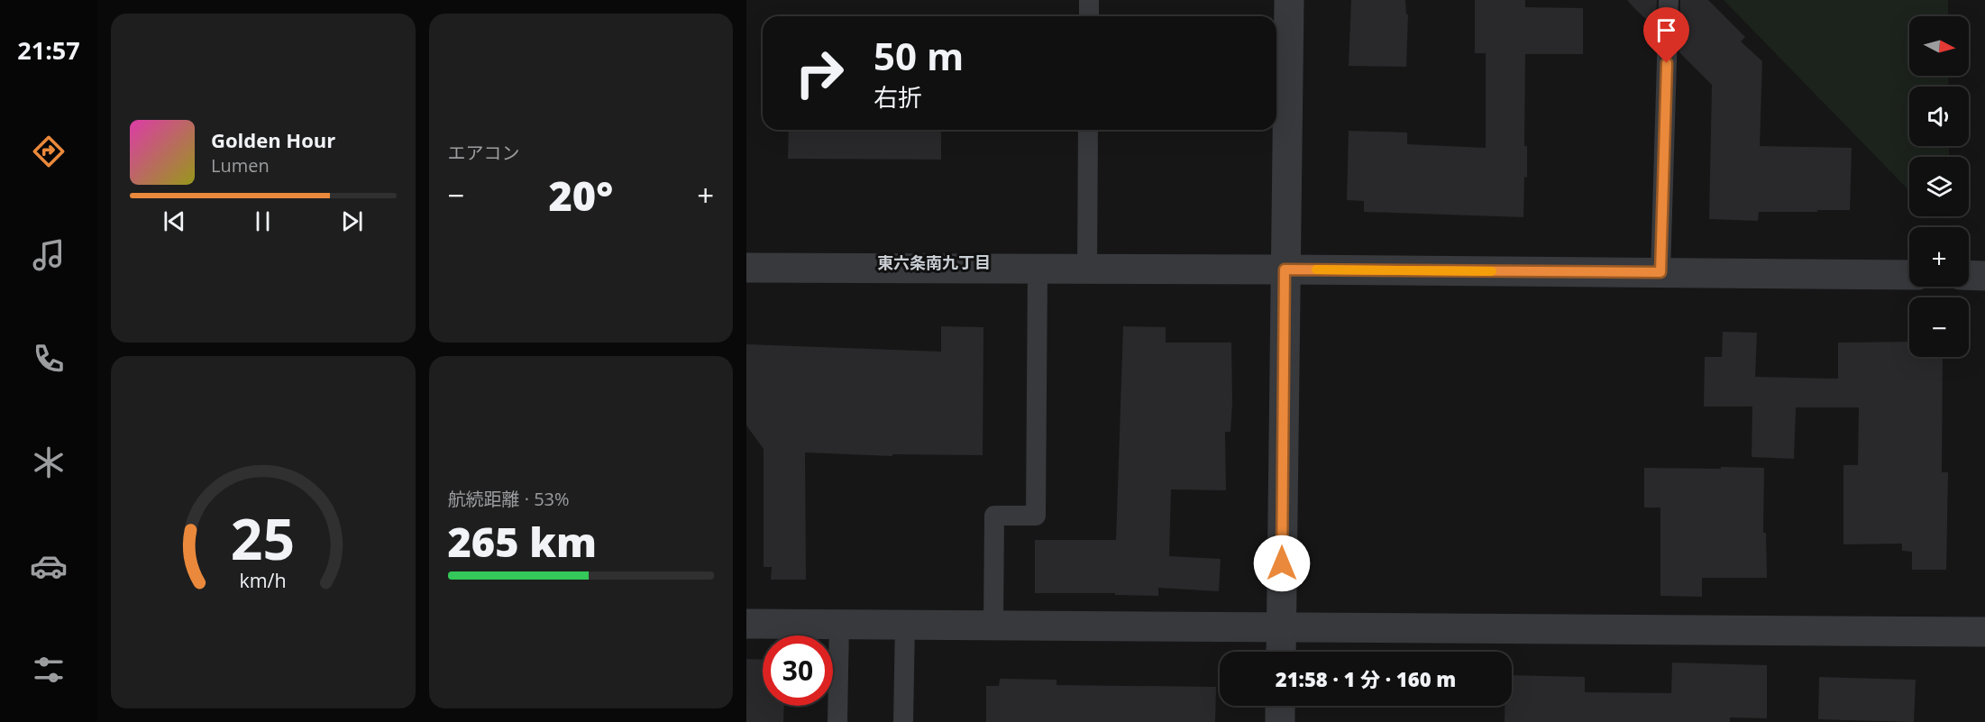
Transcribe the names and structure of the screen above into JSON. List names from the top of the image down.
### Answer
{
  "districts": ["東六条南九丁目"],
  "north": "right",
  "page": {
    "tabs": "21:57",
    "tile": [
      "エアコン",
      ["航続距離 · 53%", "265 km"]
    ],
    "map_buttons": ["+", "−"],
    "turn": ["50 m", "右折"],
    "song": ["Golden Hour", "Lumen"],
    "heat": ["−", "20°", "+"],
    "limit": "30",
    "trip": "21:58 · 1 分 · 160 m",
    "gauge": ["25", "km/h"]
  }
}
